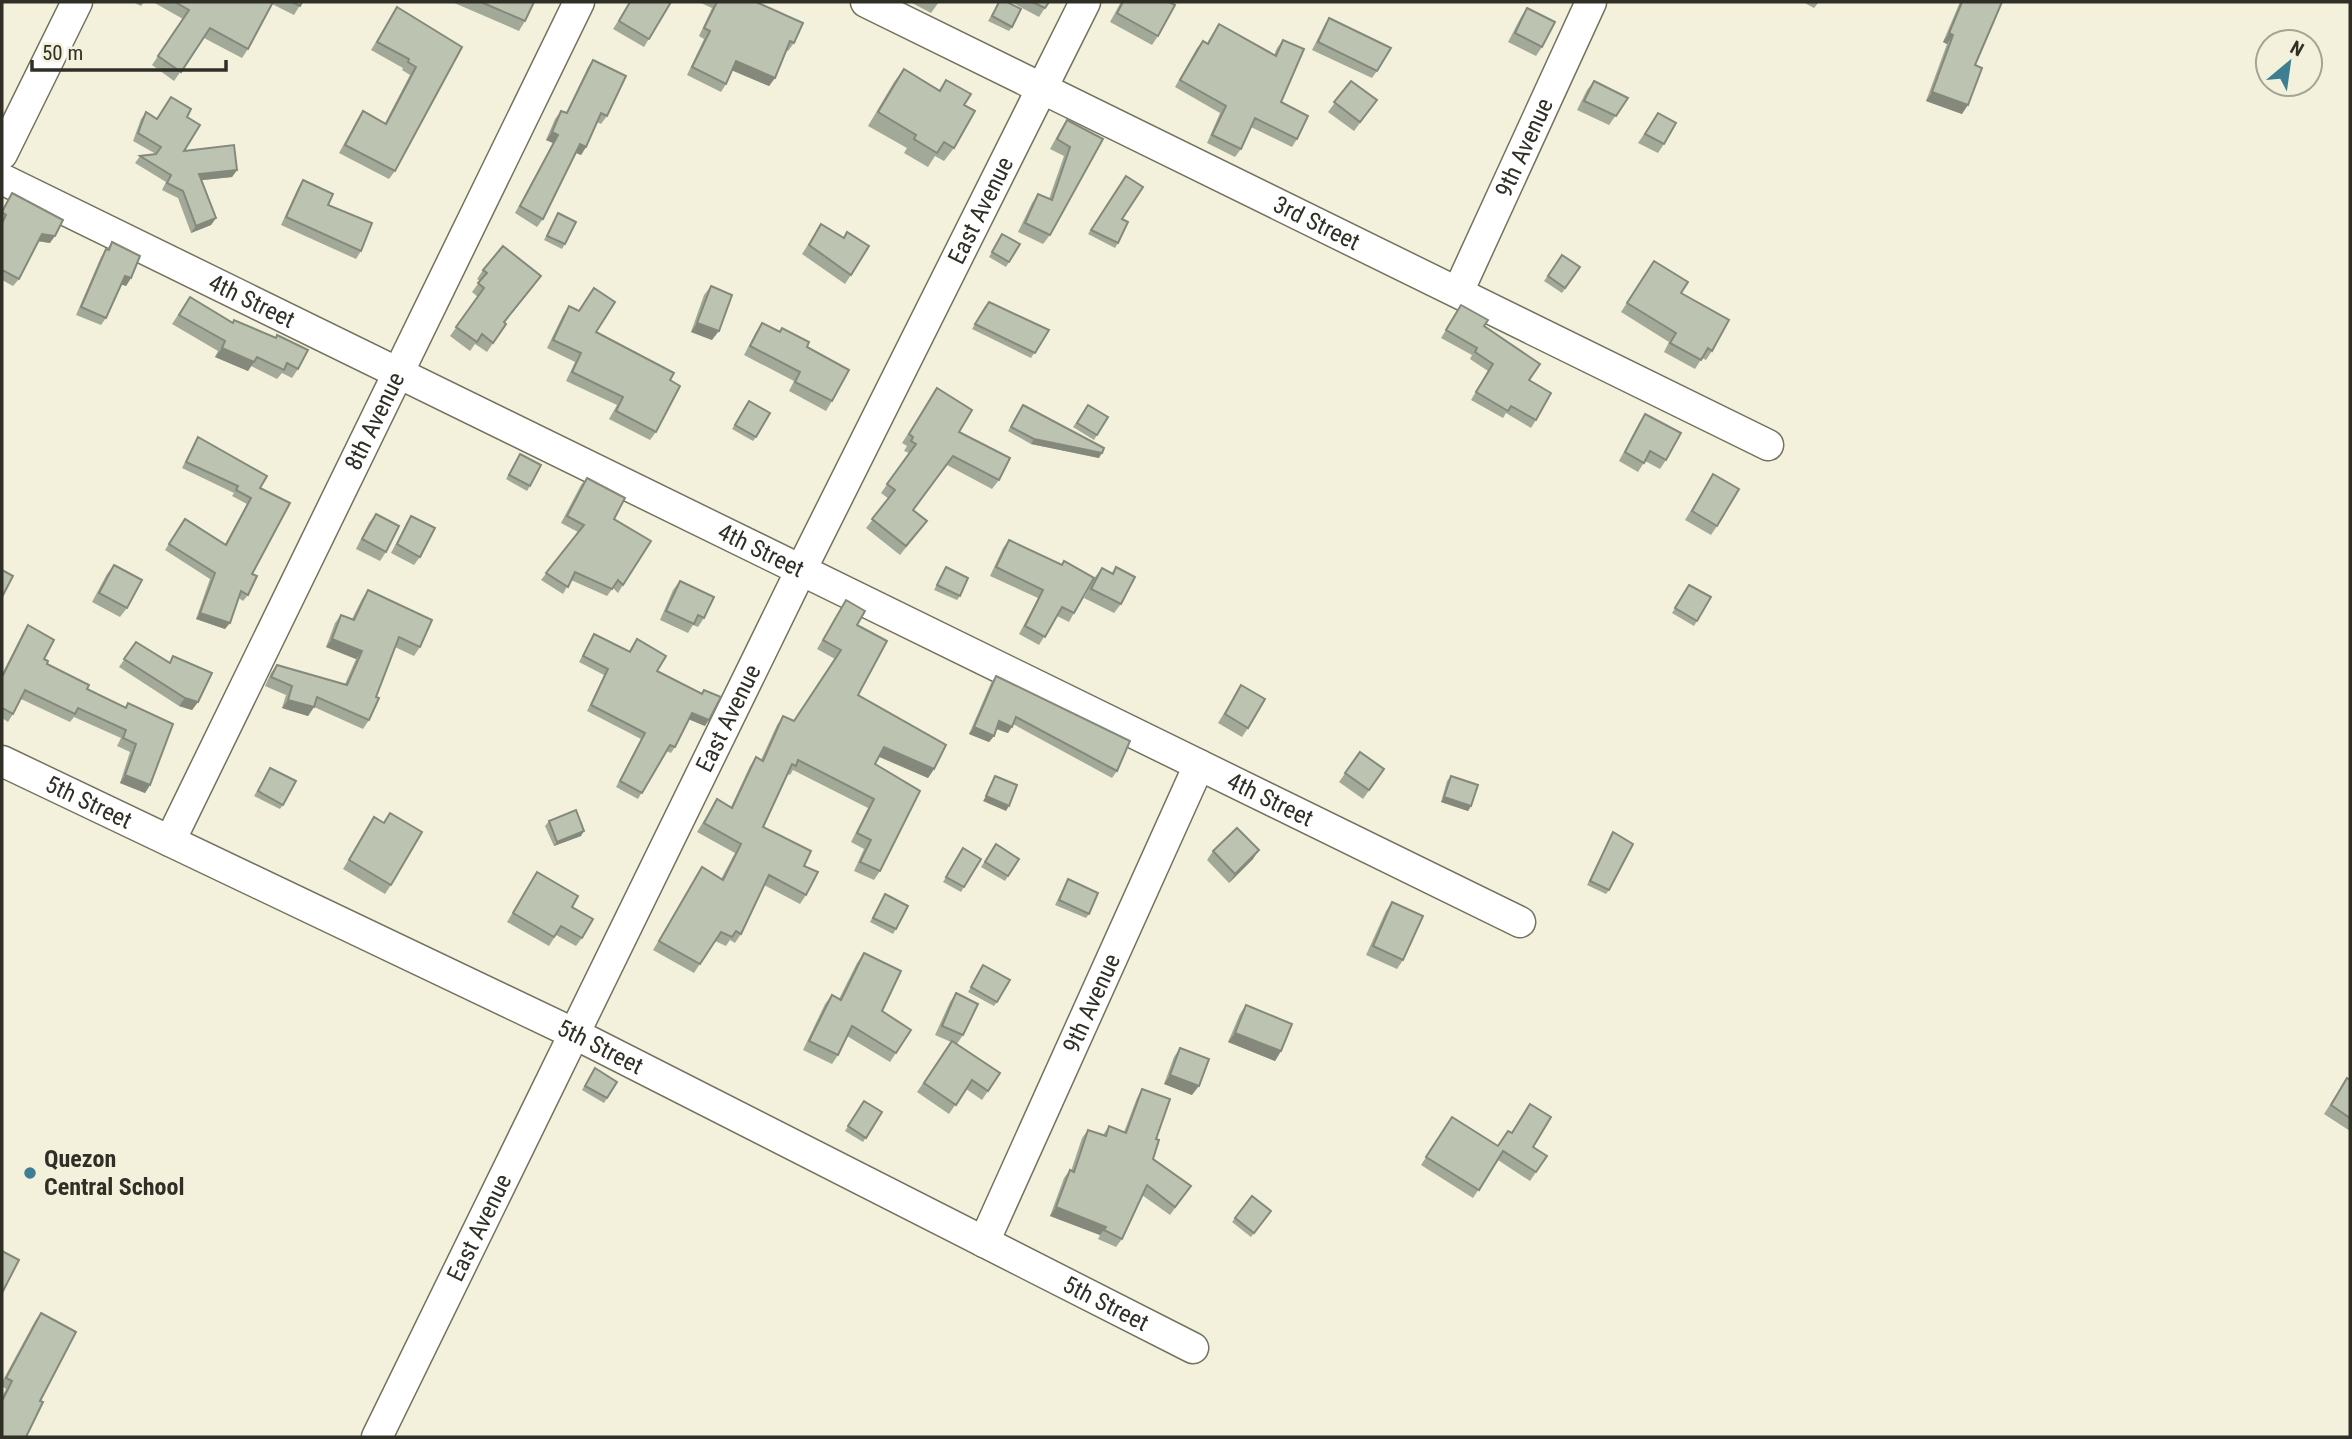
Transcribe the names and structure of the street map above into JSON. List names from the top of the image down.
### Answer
{
  "streets": {
    "street": [
      "9th Avenue",
      "East Avenue",
      "3rd Street",
      "4th Street",
      "8th Avenue",
      "5th Street"
    ]
  },
  "crossings": [
    ["9th Avenue", "3rd Street"],
    ["9th Avenue", "4th Street"],
    ["9th Avenue", "5th Street"],
    ["East Avenue", "3rd Street"],
    ["East Avenue", "4th Street"],
    ["East Avenue", "5th Street"],
    ["4th Street", "8th Avenue"],
    ["8th Avenue", "5th Street"]
  ],
  "places": ["Quezon Central School"],
  "scale_bar": "50 m",
  "north": "top right"
}
